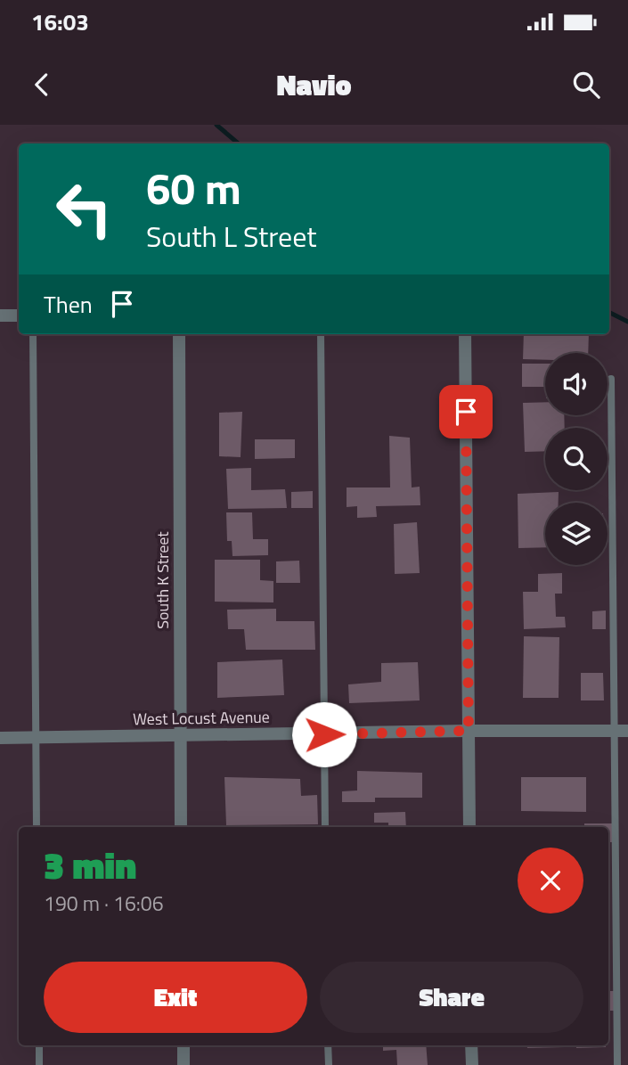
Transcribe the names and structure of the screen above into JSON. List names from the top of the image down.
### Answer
{
  "streets": {
    "street": ["South K Street", "West Locust Avenue"]
  },
  "crossings": [
    ["South K Street", "West Locust Avenue"]
  ],
  "page": {
    "status": "16:03",
    "header": "Navio",
    "turn": ["60 m", "South L Street"],
    "then": "Then",
    "heading": ["3 min", "190 m · 16:06"],
    "buttons": ["Exit", "Share"]
  }
}
